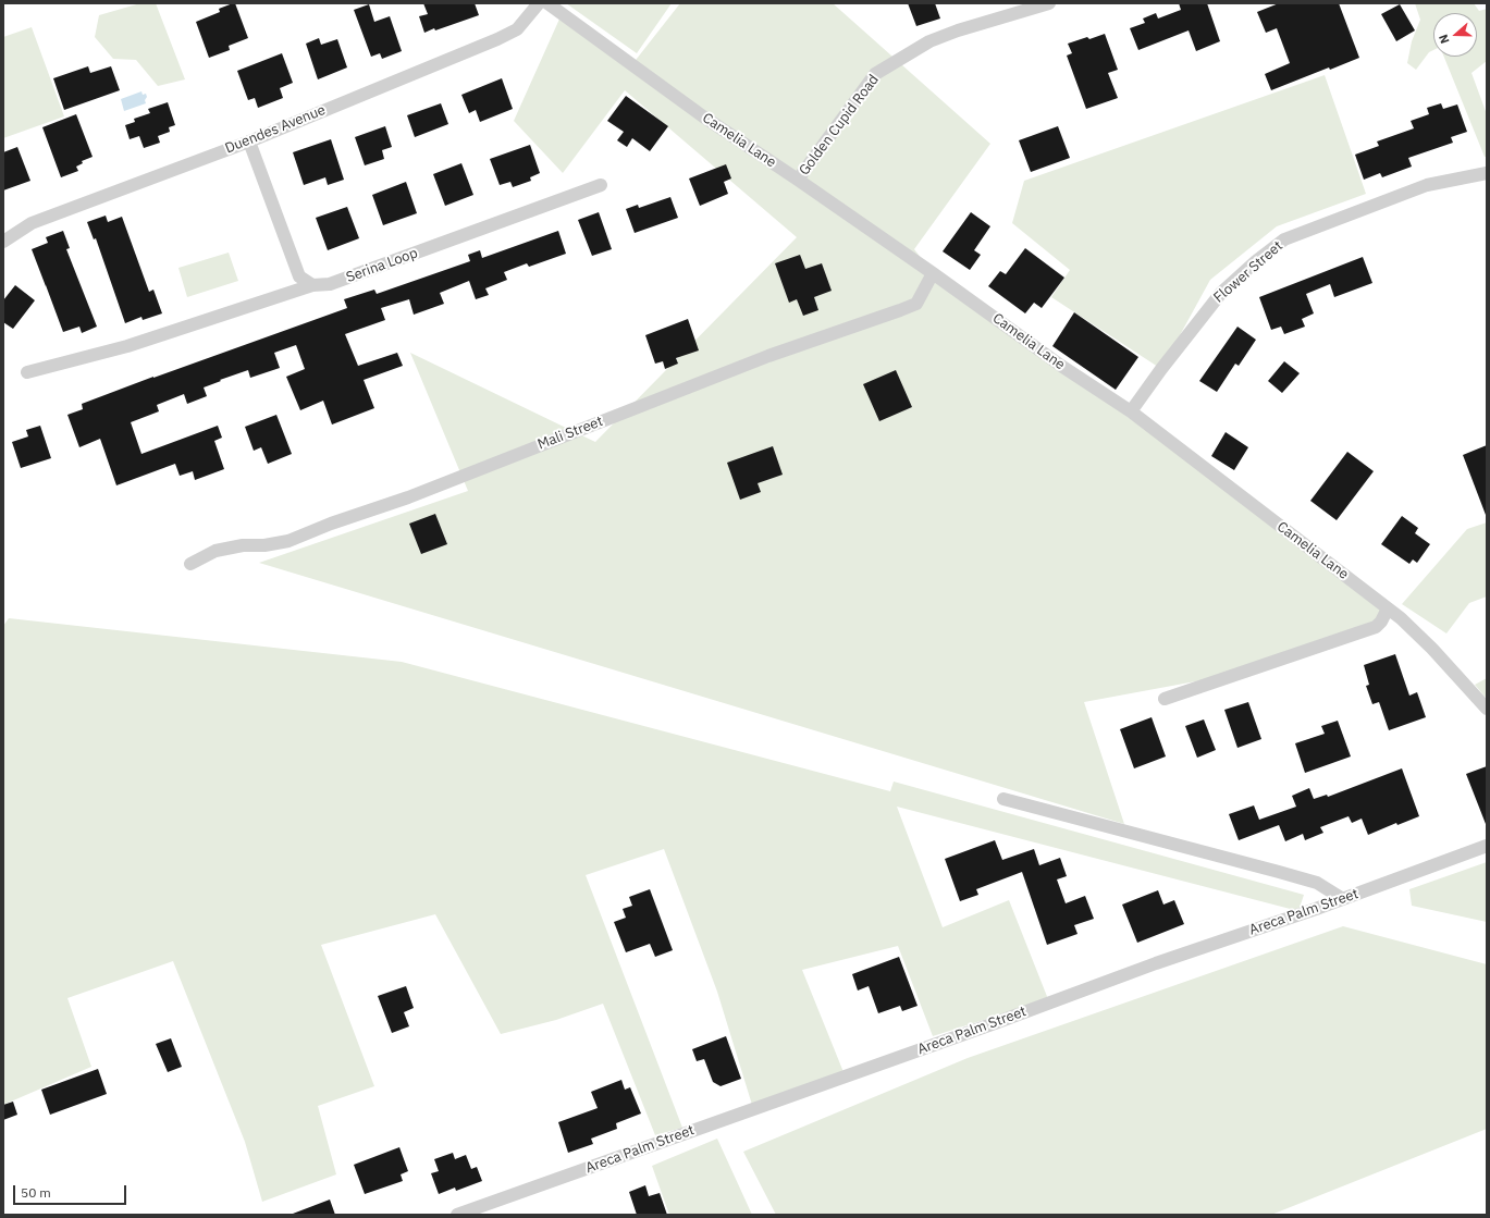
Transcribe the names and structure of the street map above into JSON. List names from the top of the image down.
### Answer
{
  "streets": {
    "street": [
      "Golden Cupid Road",
      "Duendes Avenue",
      "Camelia Lane",
      "Serina Loop",
      "Flower Street",
      "Mali Street",
      "Areca Palm Street"
    ]
  },
  "crossings": [
    ["Golden Cupid Road", "Camelia Lane"],
    ["Camelia Lane", "Flower Street"],
    ["Camelia Lane", "Mali Street"]
  ],
  "scale_bar": "50 m",
  "north": "left"
}
